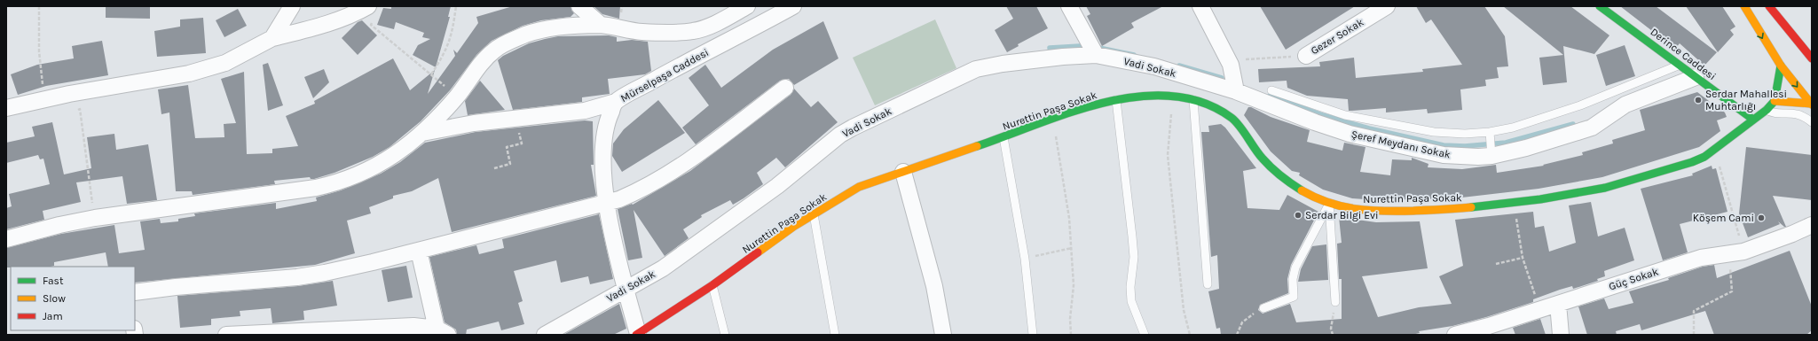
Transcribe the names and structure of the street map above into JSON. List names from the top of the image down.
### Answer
{
  "streets": {
    "main road": ["Derince Caddesi", "Nurettin Paşa Sokak"],
    "street": [
      "Gezer Sokak",
      "Vadi Sokak",
      "Mürselpaşa Caddesi",
      "Şeref Meydanı Sokak",
      "Güç Sokak"
    ]
  },
  "crossings": [
    ["Derince Caddesi", "Nurettin Paşa Sokak"],
    ["Derince Caddesi", "Şeref Meydanı Sokak"],
    ["Vadi Sokak", "Mürselpaşa Caddesi"],
    ["Vadi Sokak", "Şeref Meydanı Sokak"],
    ["Mürselpaşa Caddesi", "Nurettin Paşa Sokak"]
  ],
  "places": ["Serdar Mahallesi Muhtarlığı", "Serdar Bilgi Evi", "Köşem Cami"],
  "legend": ["Fast", "Slow", "Jam"]
}
